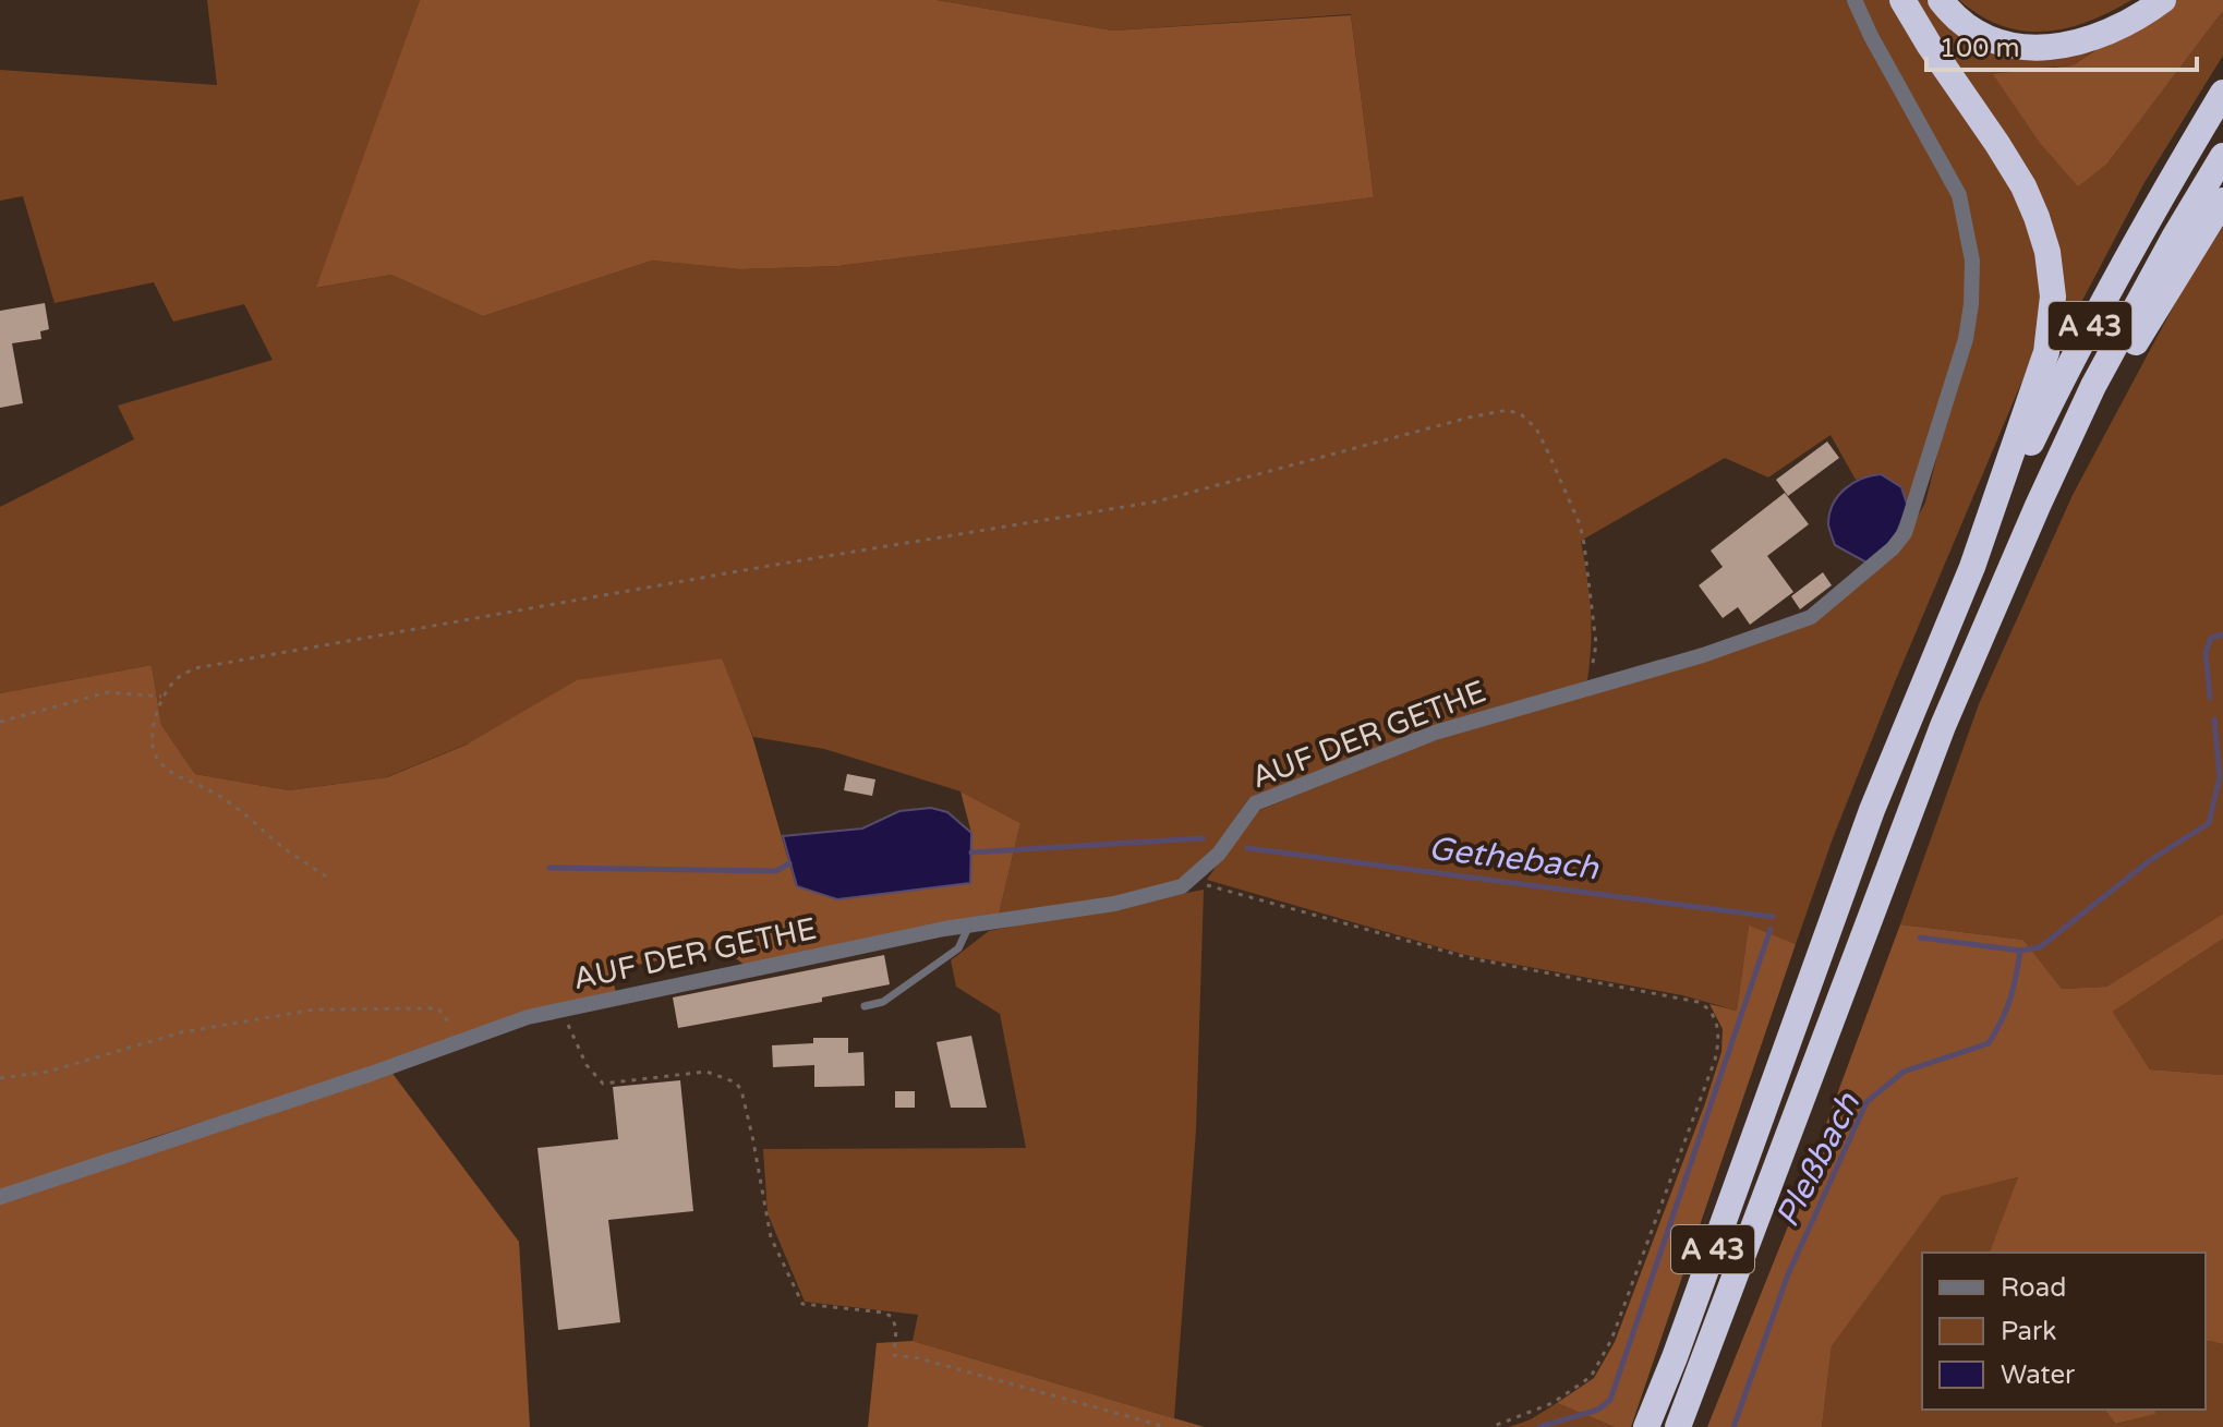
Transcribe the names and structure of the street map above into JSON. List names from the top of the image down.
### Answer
{
  "streets": {
    "highway": ["A 43"],
    "street": ["AUF DER GETHE"]
  },
  "water": ["Gethebach", "Pleßbach"],
  "legend": ["Road", "Park", "Water"],
  "scale_bar": "100 m"
}
